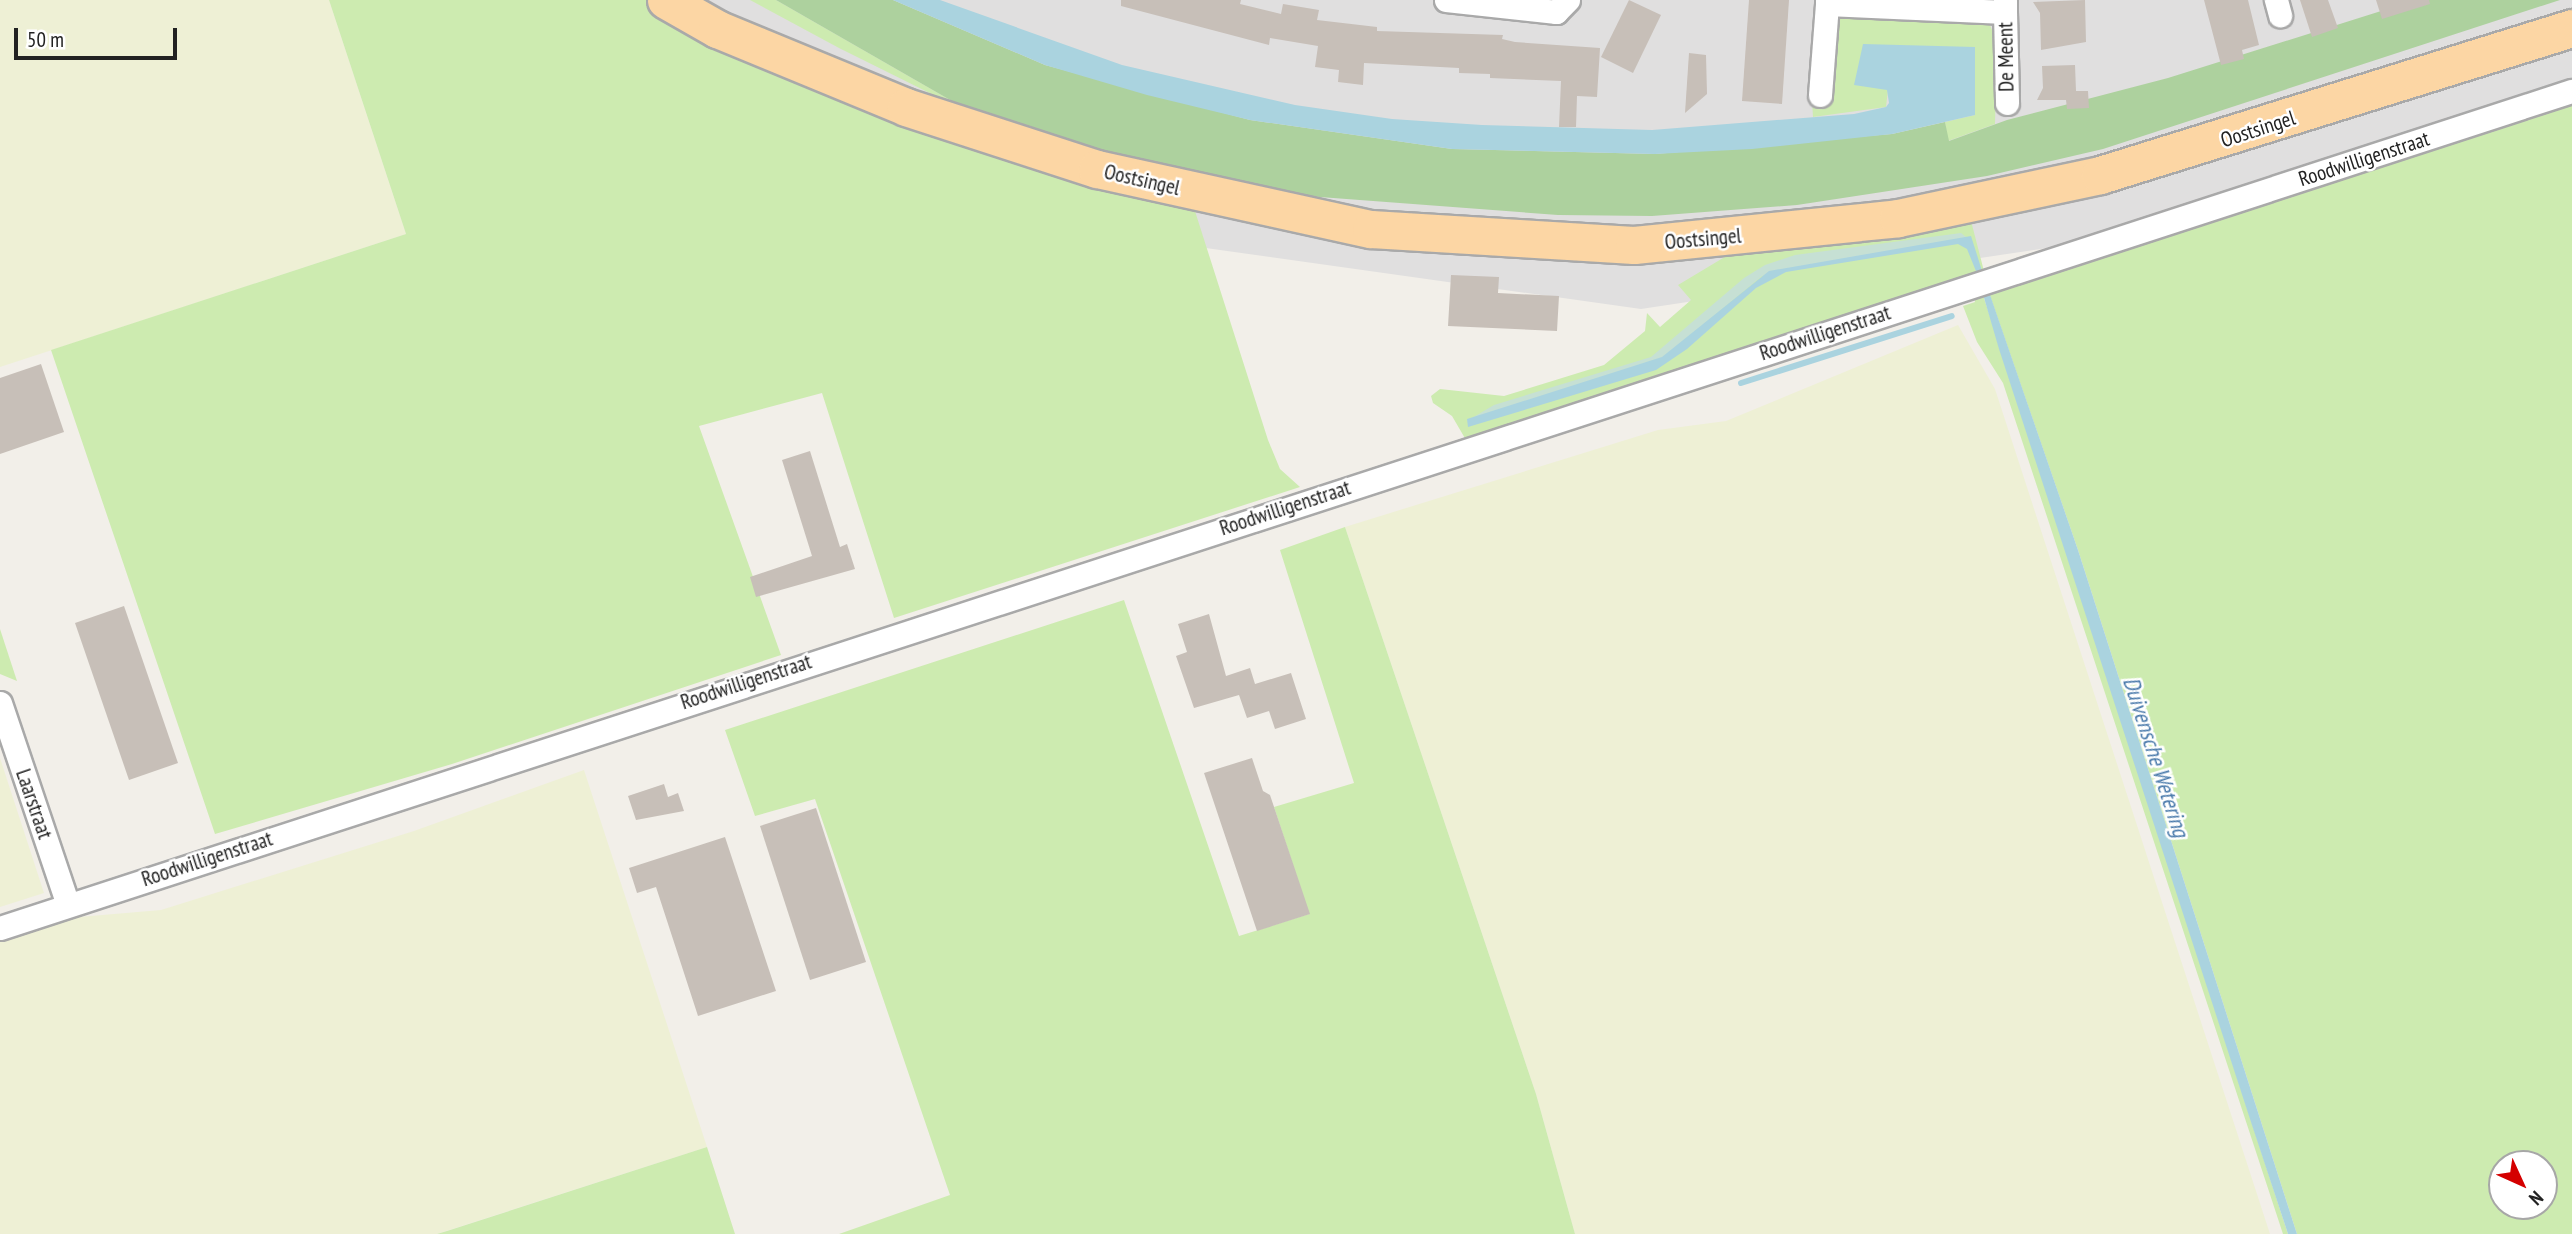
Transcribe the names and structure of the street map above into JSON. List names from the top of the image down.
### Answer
{
  "streets": {
    "main road": ["Oostsingel"],
    "street": ["De Meent", "Roodwilligenstraat", "Laarstraat"]
  },
  "crossings": [
    ["Roodwilligenstraat", "Laarstraat"]
  ],
  "water": ["Duivensche Wetering"],
  "scale_bar": "50 m",
  "north": "bottom right"
}
